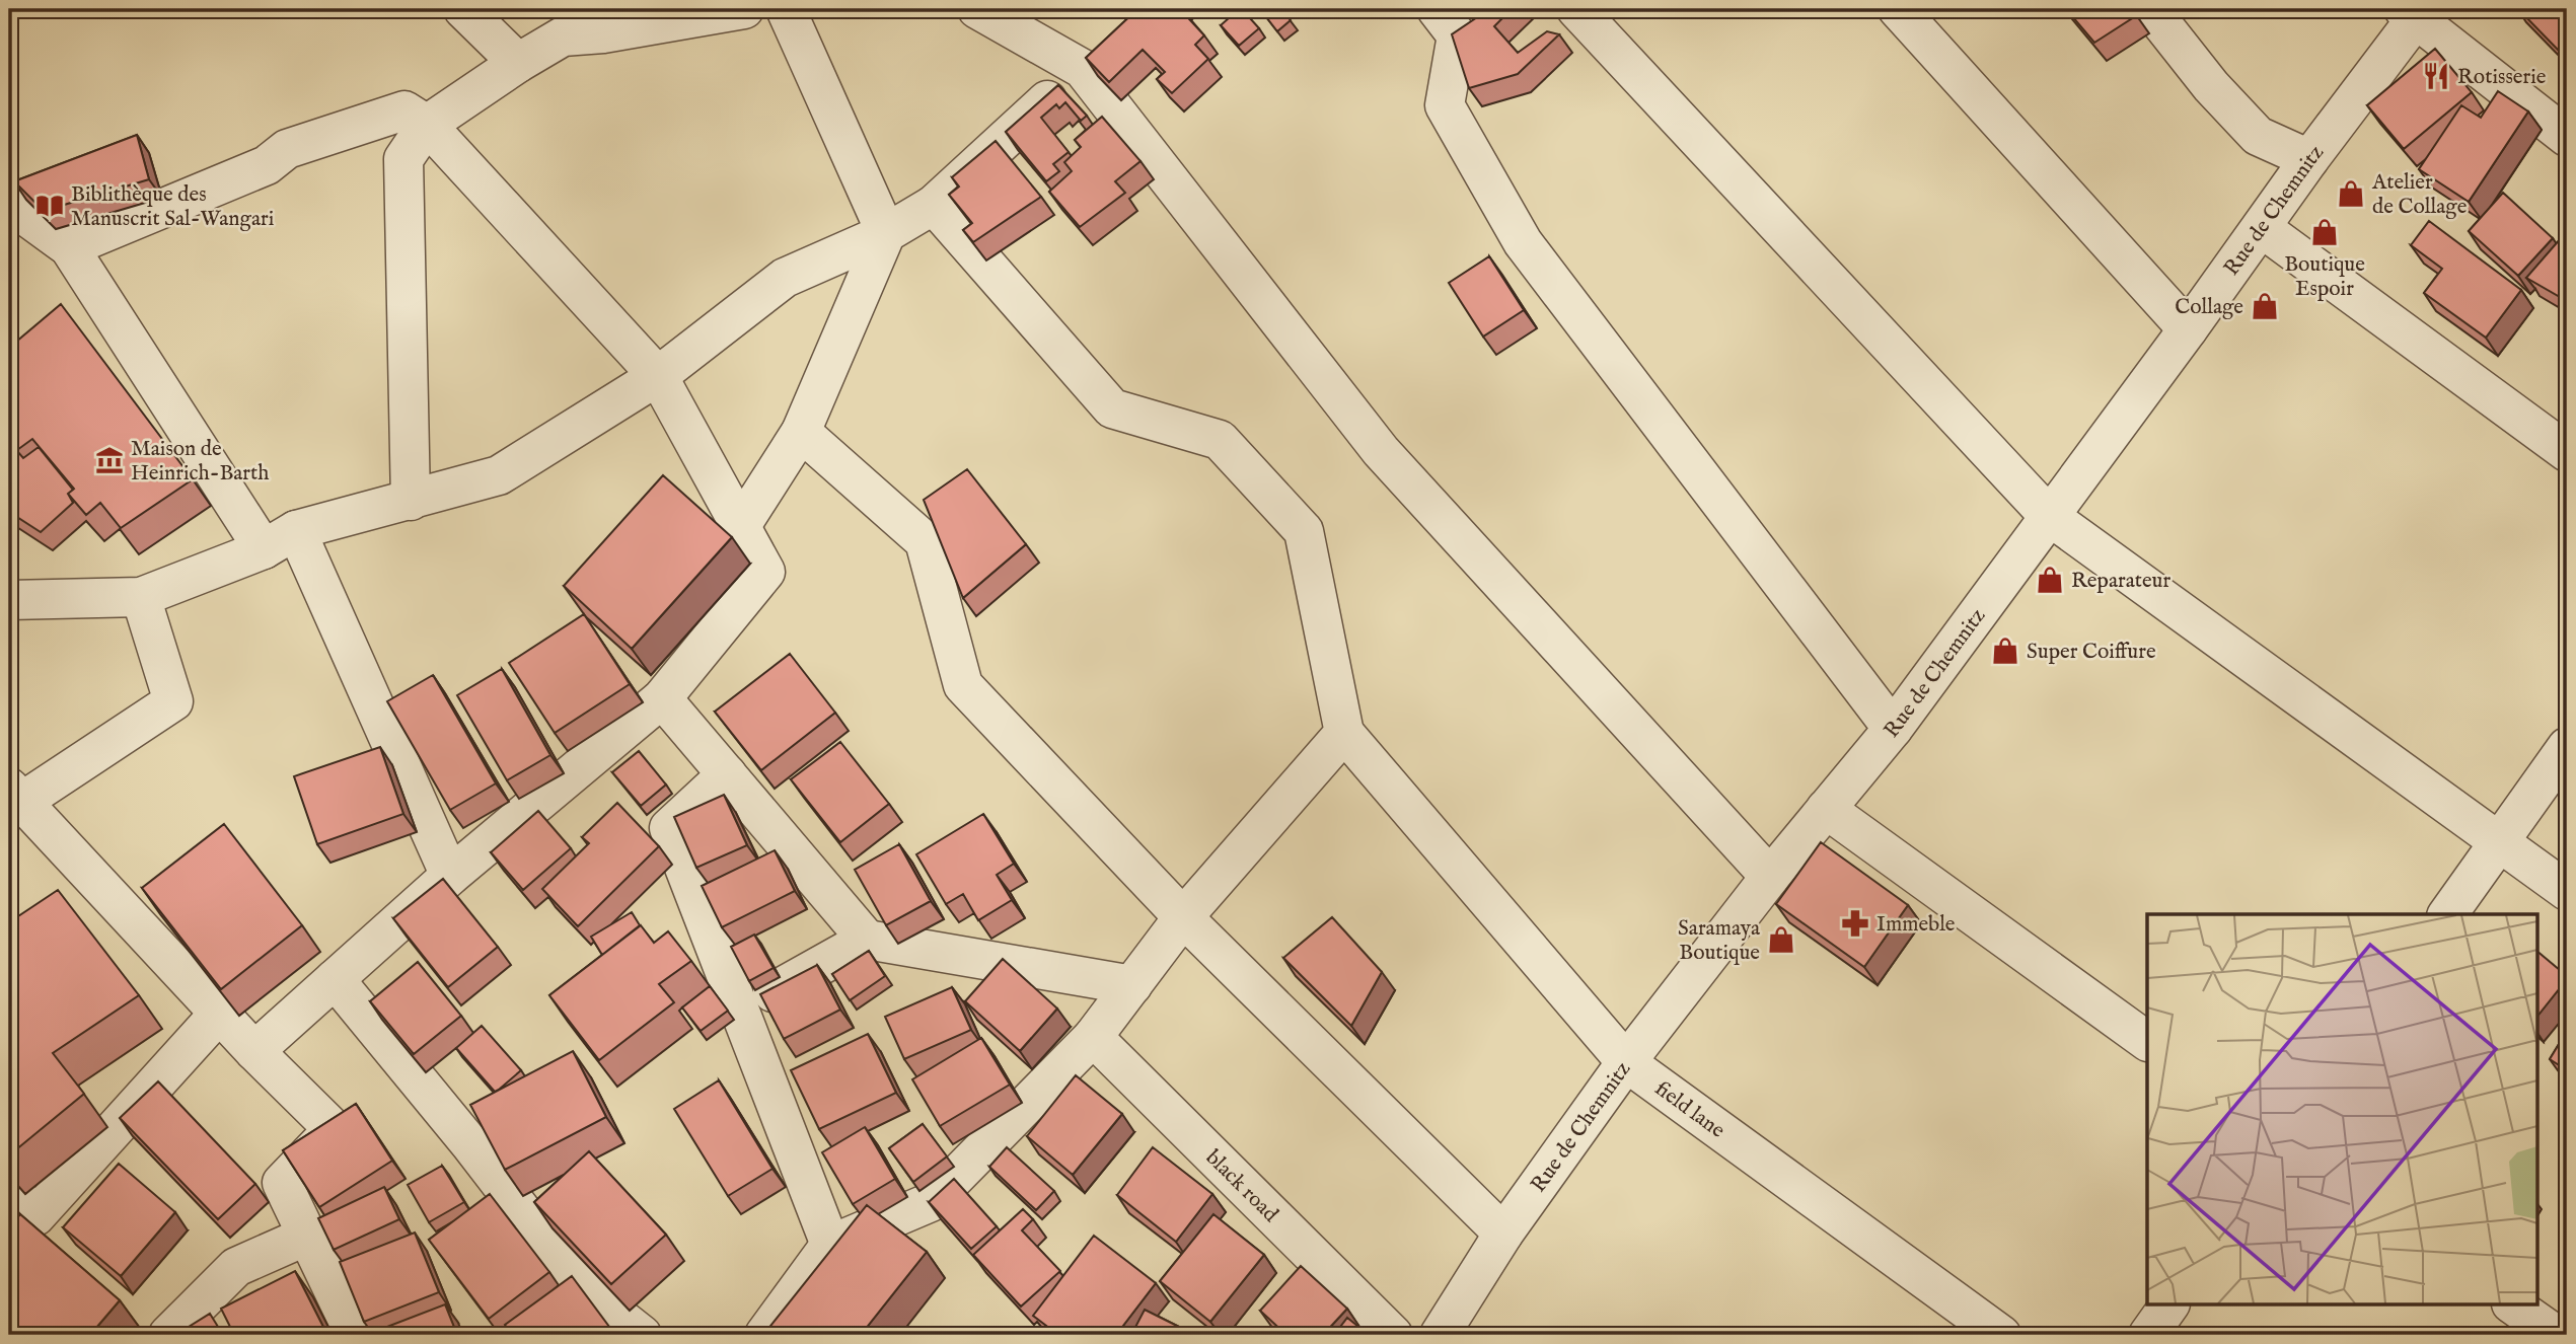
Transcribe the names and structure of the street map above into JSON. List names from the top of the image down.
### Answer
{
  "streets": {
    "street": ["Rue de Chemnitz", "field lane", "black road"]
  },
  "crossings": [
    ["Rue de Chemnitz", "field lane"]
  ],
  "places": {
    "restaurant": ["Rotisserie"],
    "shop": [
      "Atelier de Collage",
      "Boutique Espoir",
      "Collage",
      "Reparateur",
      "Super Coiffure",
      "Saramaya Boutique"
    ],
    "library": ["Biblithèque des Manuscrit Sal-Wangari"],
    "museum": ["Maison de Heinrich-Barth"],
    "pharmacy": ["Immeble"]
  }
}
